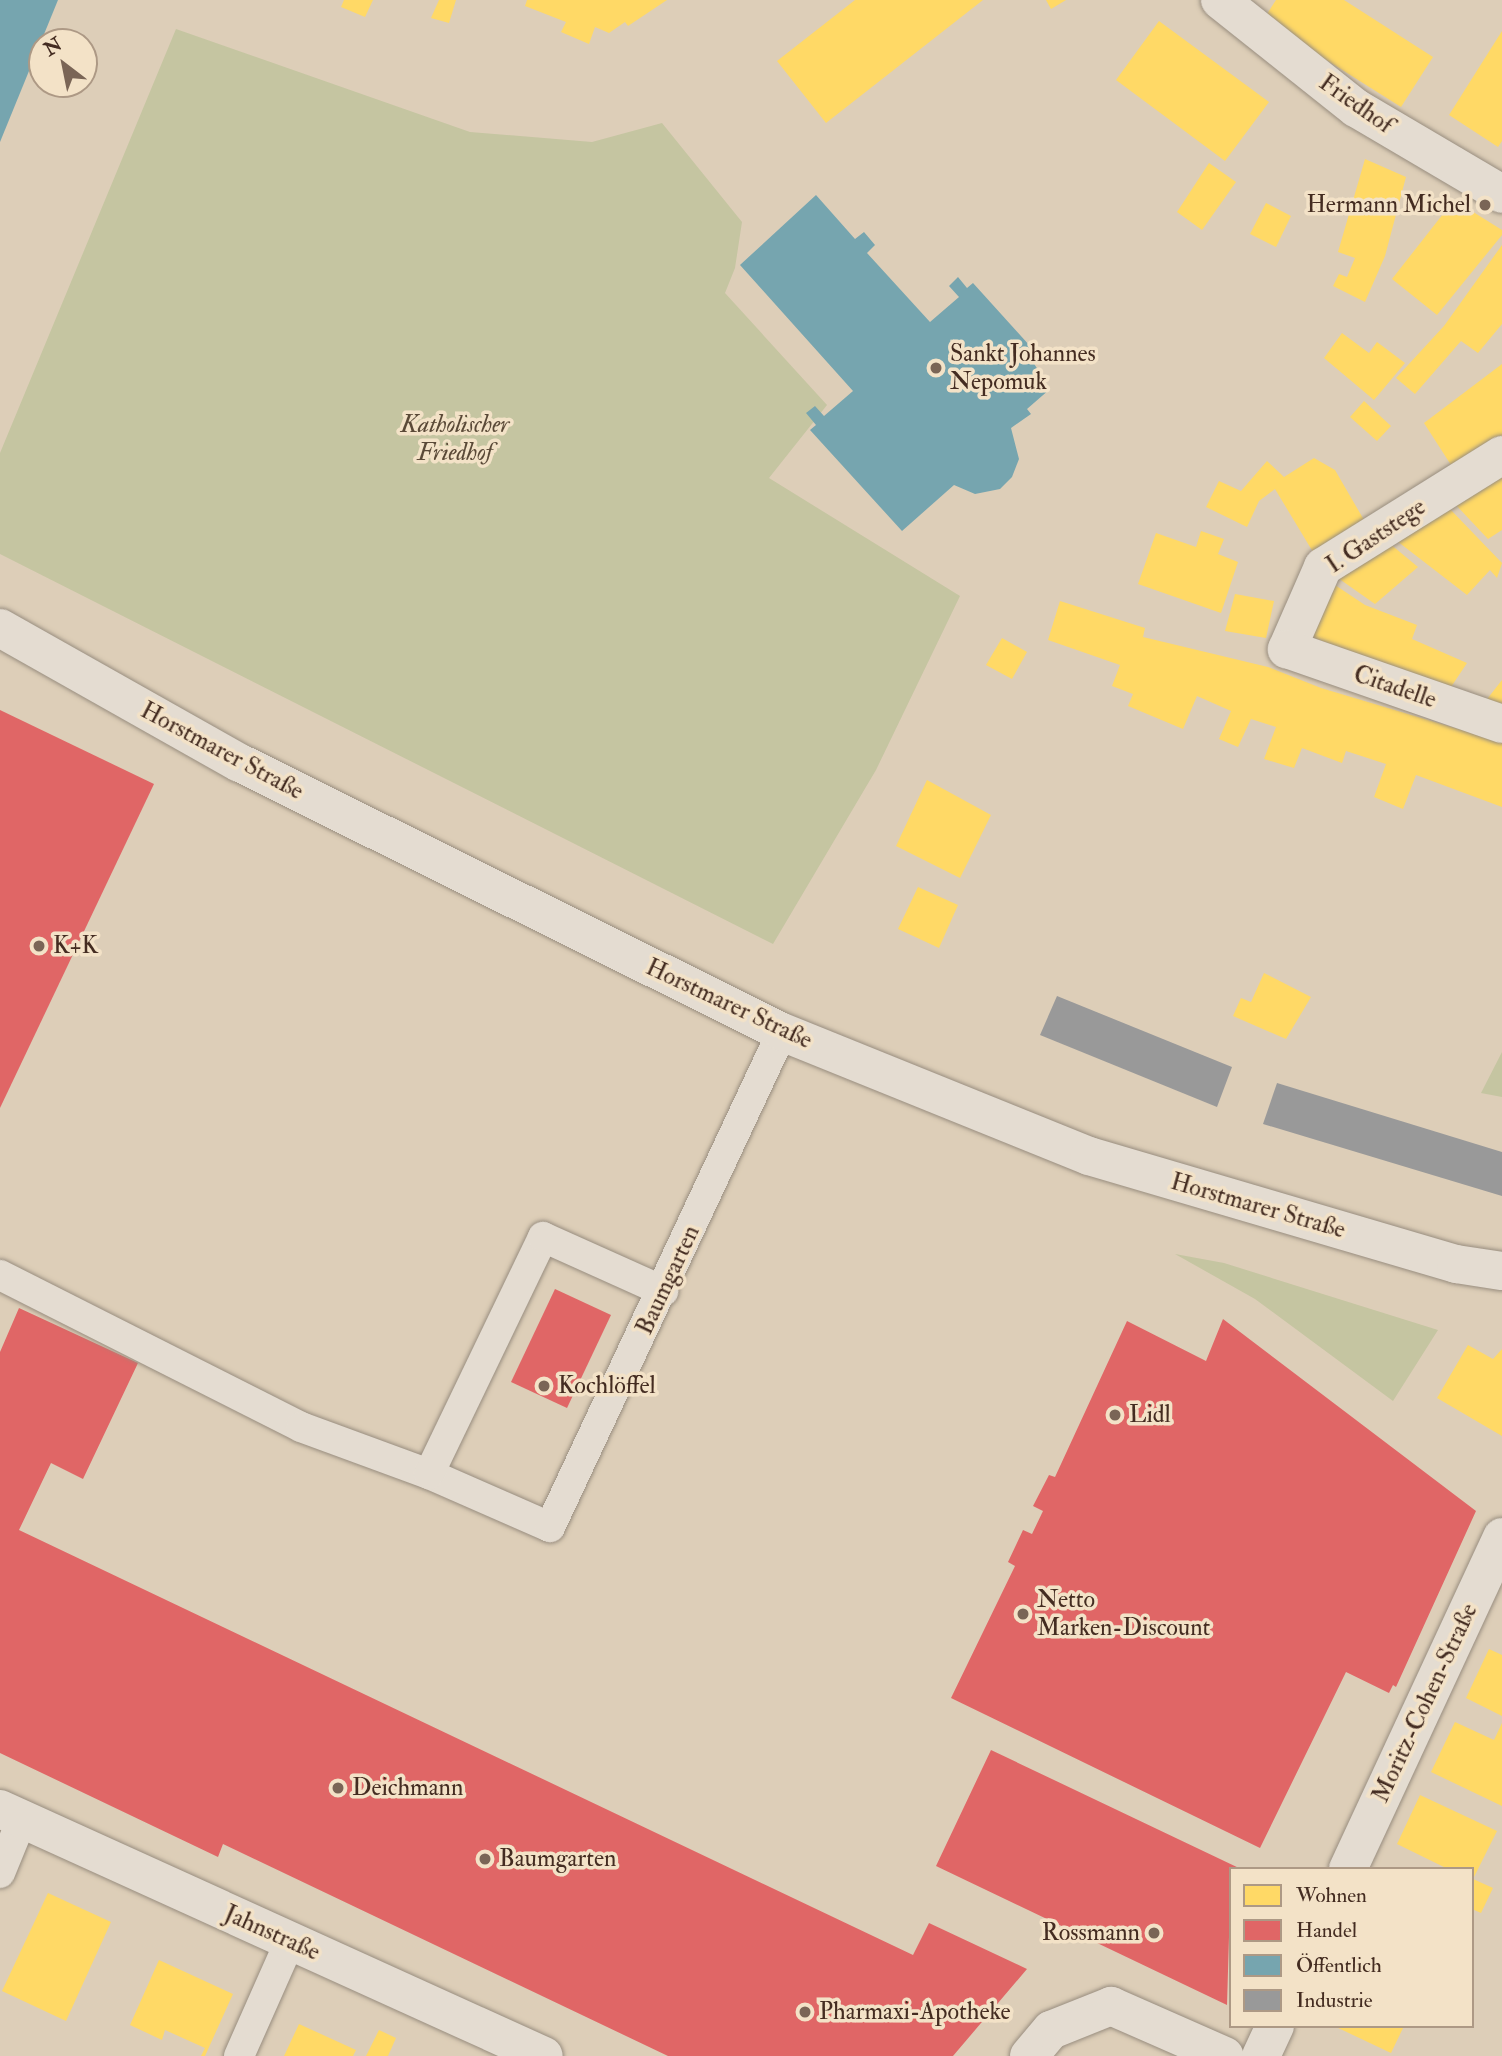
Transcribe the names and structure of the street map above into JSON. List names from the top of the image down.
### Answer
{
  "streets": {
    "street": [
      "Friedhof",
      "I. Gaststege",
      "Citadelle",
      "Horstmarer Straße",
      "Moritz-Cohen-Straße",
      "Jahnstraße"
    ],
    "lane": ["Baumgarten"]
  },
  "crossings": [
    ["I. Gaststege", "Citadelle"],
    ["Horstmarer Straße", "Baumgarten"]
  ],
  "parks": ["Katholischer Friedhof"],
  "places": [
    "Hermann Michel",
    "Sankt Johannes Nepomuk",
    "K+K",
    "Kochlöffel",
    "Lidl",
    "Netto Marken-Discount",
    "Deichmann",
    "Baumgarten",
    "Rossmann",
    "Pharmaxi-Apotheke"
  ],
  "legend": [
    "Wohnen",
    "Handel",
    "Öffentlich",
    "Industrie"
  ],
  "north": "top left"
}
